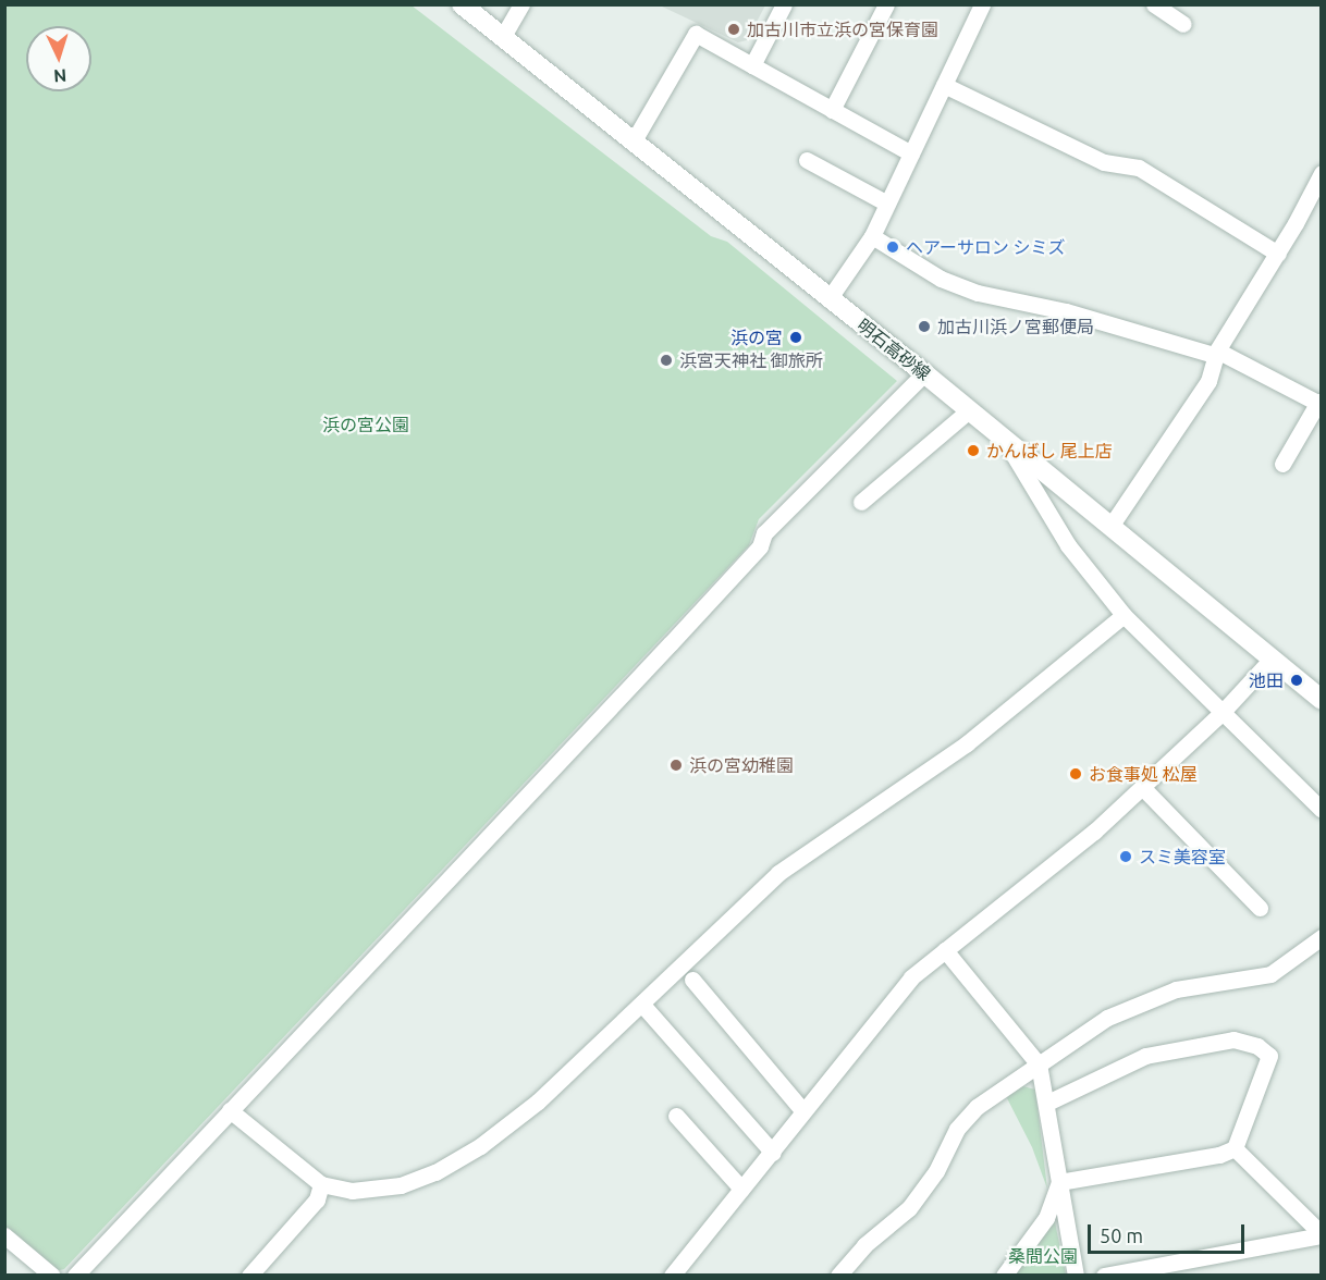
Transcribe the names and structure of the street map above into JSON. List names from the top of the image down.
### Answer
{
  "streets": {
    "main road": ["明石高砂線"]
  },
  "parks": ["浜の宮公園", "桑間公園"],
  "places": [
    "加古川市立浜の宮保育園",
    "ヘアーサロン シミズ",
    "加古川浜ノ宮郵便局",
    "浜の宮",
    "浜宮天神社 御旅所",
    "かんばし 尾上店",
    "池田",
    "浜の宮幼稚園",
    "お食事処 松屋",
    "スミ美容室"
  ],
  "scale_bar": "50 m",
  "north": "bottom"
}
